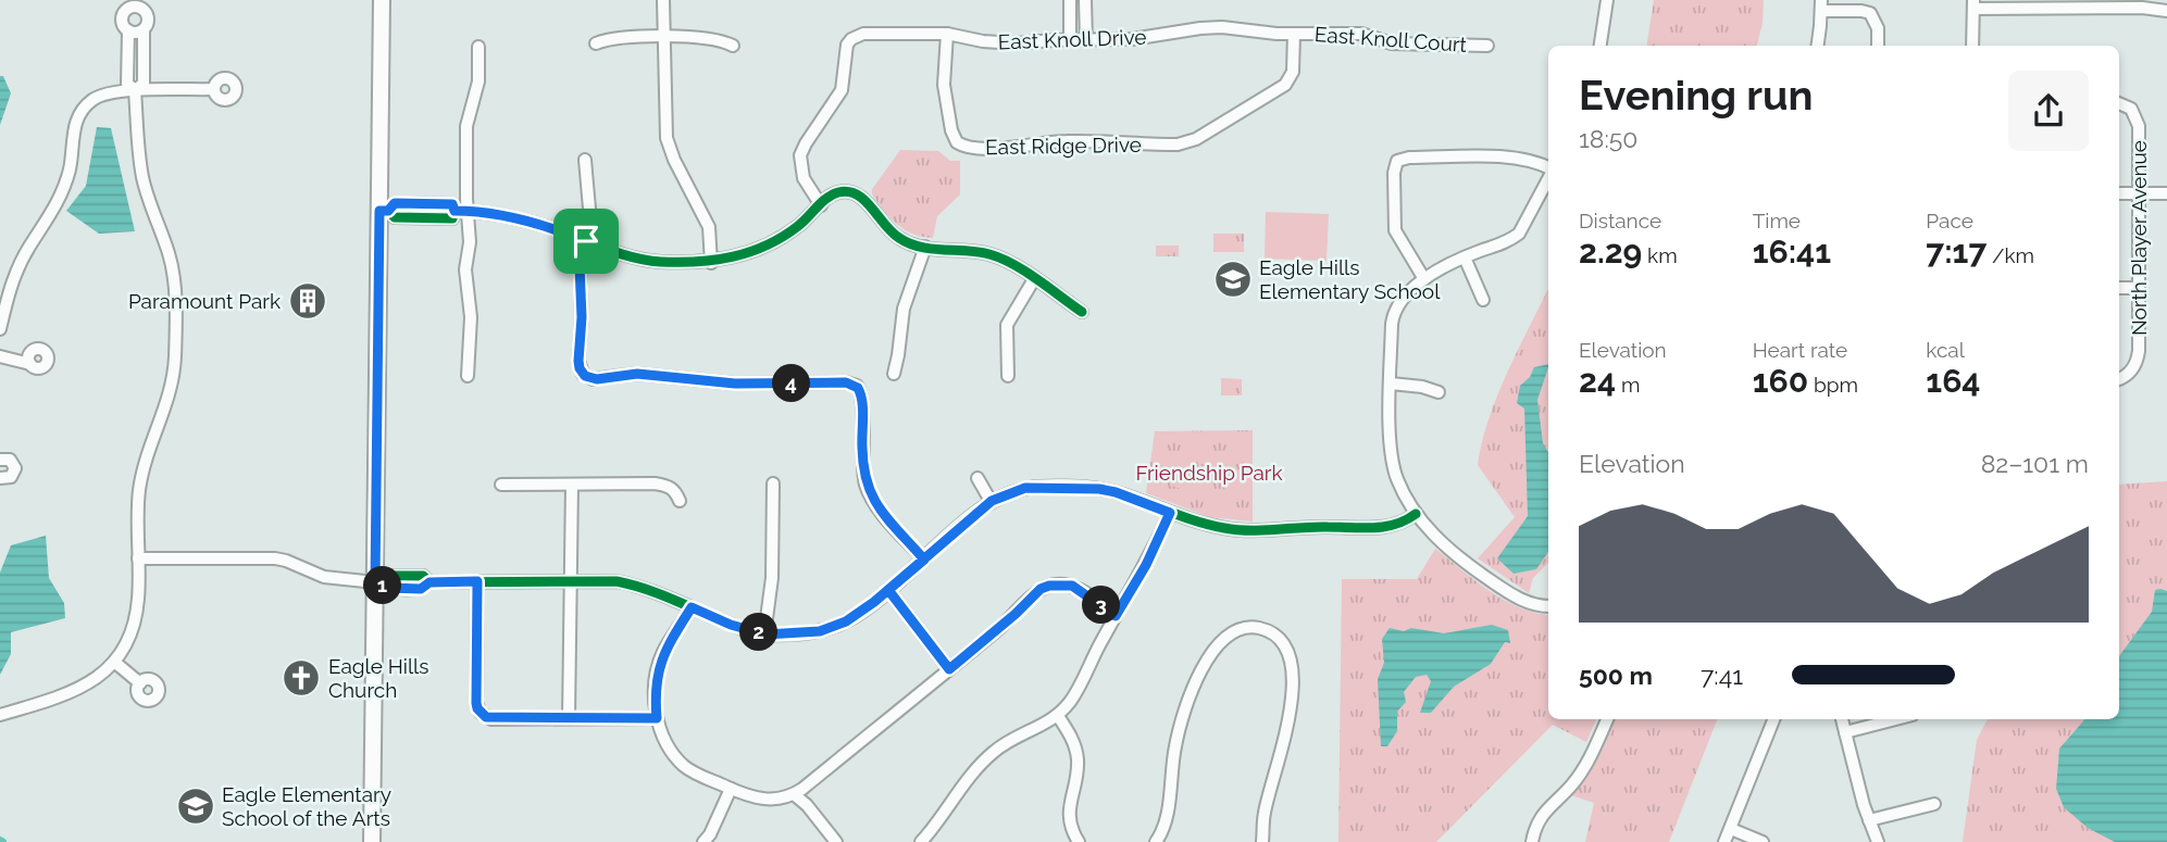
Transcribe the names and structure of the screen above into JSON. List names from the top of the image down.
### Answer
{
  "streets": {
    "street": [
      "East Knoll Drive",
      "East Knoll Court",
      "East Ridge Drive",
      "North Player Avenue"
    ]
  },
  "crossings": [
    ["East Knoll Drive", "East Knoll Court"],
    ["East Knoll Drive", "East Ridge Drive"],
    ["East Knoll Court", "East Ridge Drive"]
  ],
  "parks": ["Friendship Park"],
  "places": {
    "school or university": ["Eagle Hills Elementary School", "Eagle Elementary School of the Arts"],
    "building": ["Paramount Park"],
    "church": ["Eagle Hills Church"]
  },
  "page": {
    "heading": ["Evening run", "18:50"],
    "stats": [
      ["Distance", "2.29 km"],
      ["Time", "16:41"],
      ["Pace", "7:17 /km"],
      ["Elevation", "24 m"],
      ["Heart rate", "160 bpm"],
      ["kcal", "164"]
    ],
    "pins": [
      "4",
      "1",
      "3",
      "2"
    ],
    "chart": ["Elevation", "82–101 m"],
    "list": [
      {
        "name": "500 m",
        "note": "7:41"
      }
    ]
  }
}
